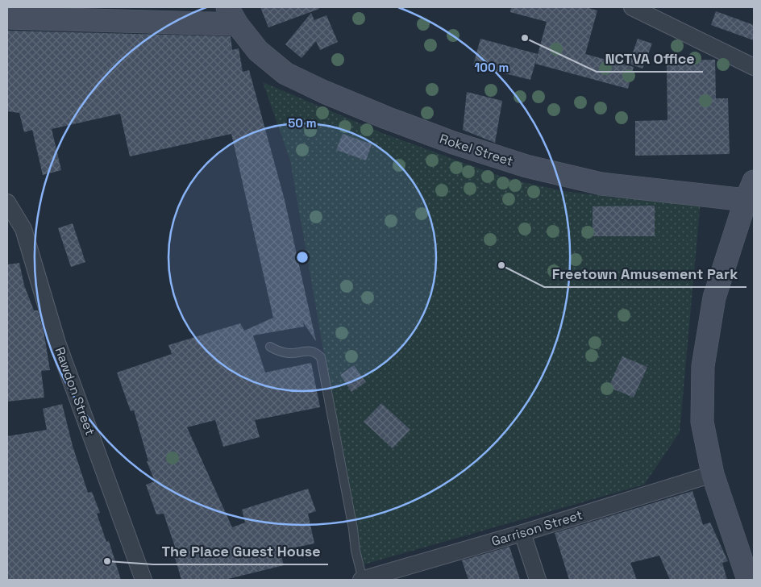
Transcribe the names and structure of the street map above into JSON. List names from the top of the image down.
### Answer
{
  "streets": {
    "main road": ["Rokel Street"],
    "street": ["Rawdon Street", "Garrison Street"]
  },
  "places": ["NCTVA Office", "Freetown Amusement Park", "The Place Guest House"],
  "rings": ["100 m", "50 m"]
}
